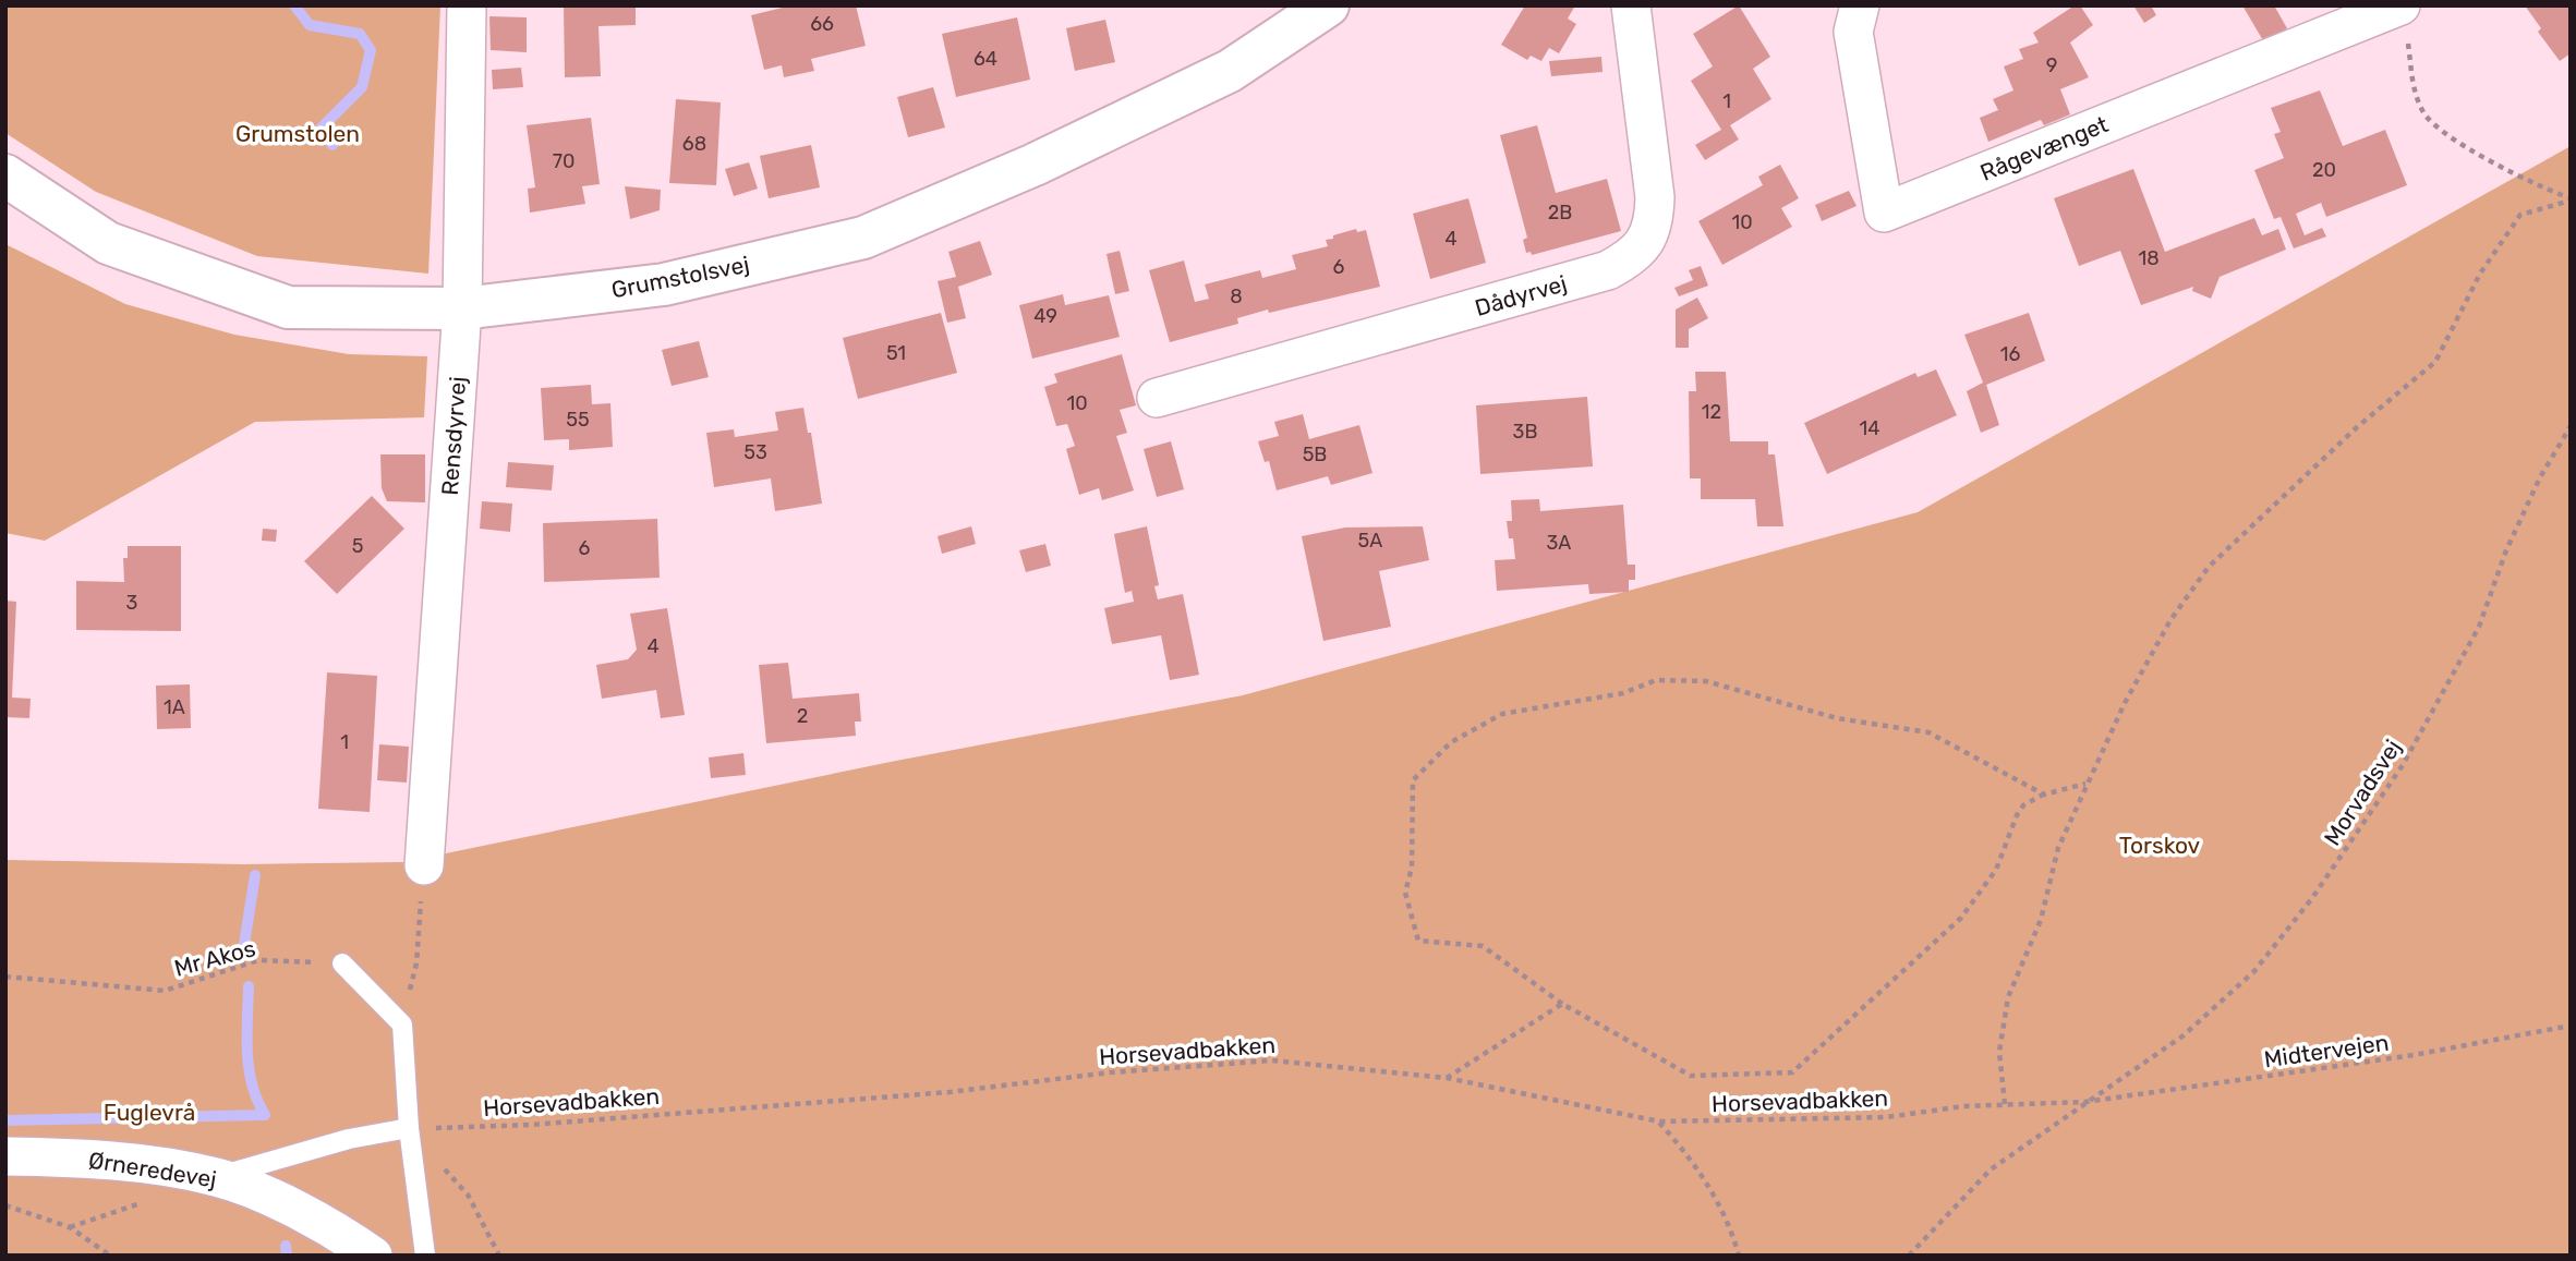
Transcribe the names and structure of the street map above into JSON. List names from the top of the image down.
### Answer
{
  "streets": {
    "street": [
      "Rågevænget",
      "Grumstolsvej",
      "Dådyrvej",
      "Rensdyrvej",
      "Ørneredevej"
    ],
    "path": [
      "Morvadsvej",
      "Mr Akos",
      "Horsevadbakken",
      "Midtervejen"
    ]
  },
  "crossings": [
    ["Grumstolsvej", "Rensdyrvej"],
    ["Morvadsvej", "Midtervejen"],
    ["Horsevadbakken", "Midtervejen"]
  ],
  "parks": ["Grumstolen", "Torskov", "Fuglevrå"],
  "house_numbers": [
    "66",
    "64",
    "9",
    "1",
    "68",
    "70",
    "20",
    "2B",
    "10",
    "4",
    "18",
    "6",
    "8",
    "49",
    "51",
    "16",
    "10",
    "12",
    "55",
    "14",
    "3B",
    "53",
    "5B",
    "5A",
    "3A",
    "5",
    "6",
    "3",
    "4",
    "1A",
    "2",
    "1"
  ]
}
